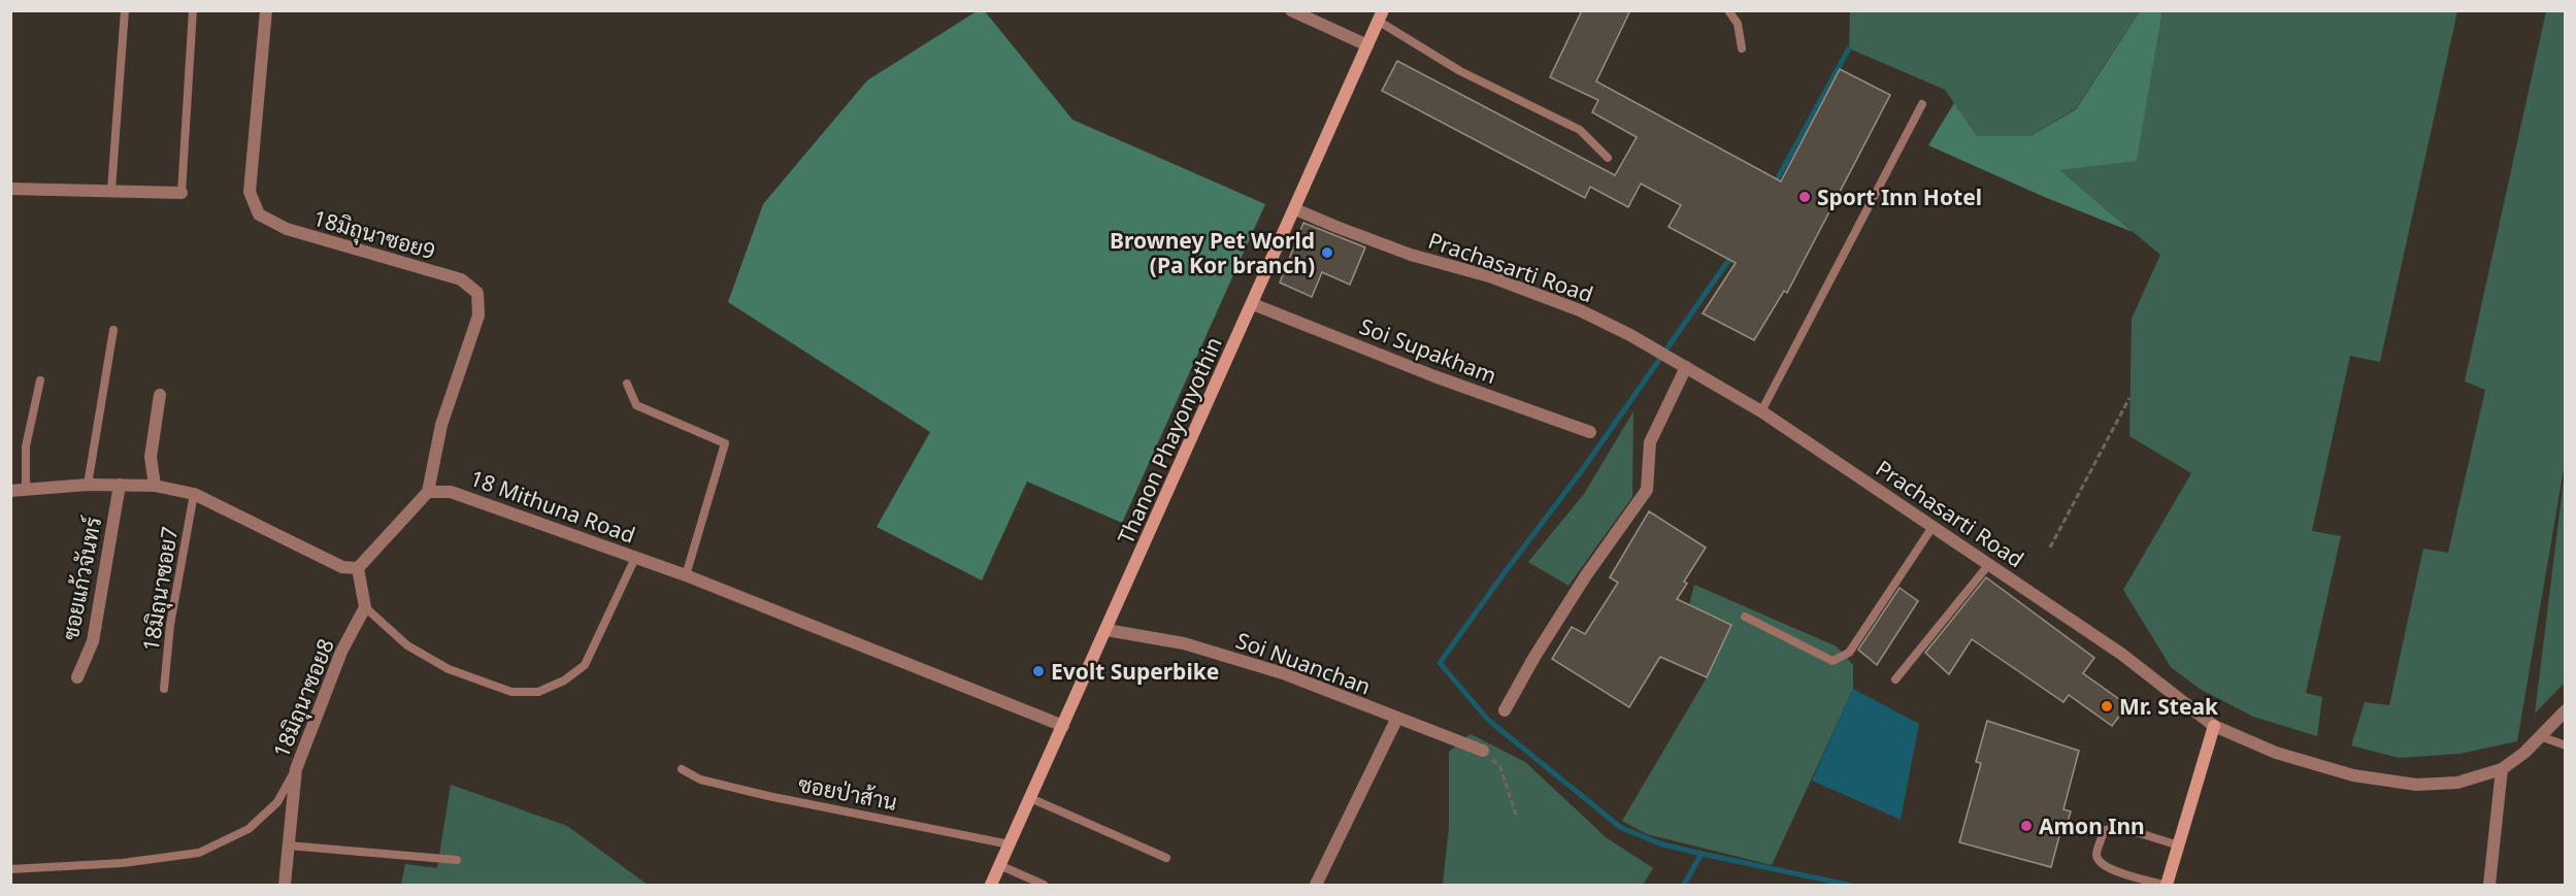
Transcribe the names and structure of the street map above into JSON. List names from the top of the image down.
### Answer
{
  "streets": {
    "main road": ["Thanon Phayonyothin"],
    "street": [
      "18มิถุนาซอย9",
      "Prachasarti Road",
      "Soi Supakham",
      "18 Mithuna Road",
      "ซอยแก้วจันทร์",
      "Soi Nuanchan",
      "18มิถุนาซอย8"
    ],
    "lane": ["18มิถุนาซอย7", "ซอยป่าส้าน"]
  },
  "crossings": [
    ["18มิถุนาซอย9", "18 Mithuna Road"],
    ["Prachasarti Road", "Thanon Phayonyothin"],
    ["Soi Supakham", "Thanon Phayonyothin"],
    ["Thanon Phayonyothin", "18 Mithuna Road"],
    ["Thanon Phayonyothin", "Soi Nuanchan"],
    ["Thanon Phayonyothin", "ซอยป่าส้าน"]
  ],
  "places": [
    "Sport Inn Hotel",
    "Browney Pet World (Pa Kor branch)",
    "Evolt Superbike",
    "Mr. Steak",
    "Amon Inn"
  ]
}
